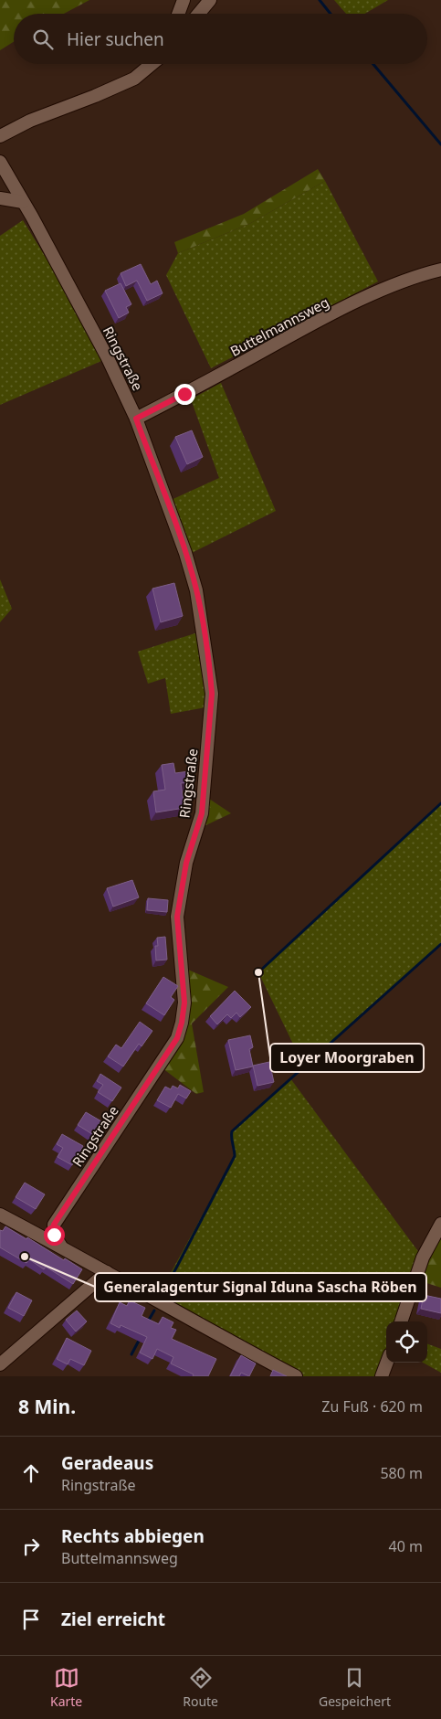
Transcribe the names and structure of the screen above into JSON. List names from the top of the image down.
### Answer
{
  "streets": {
    "street": ["Buttelmannsweg", "Ringstraße"]
  },
  "crossings": [
    ["Buttelmannsweg", "Ringstraße"]
  ],
  "places": ["Loyer Moorgraben", "Generalagentur Signal Iduna Sascha Röben"],
  "page": {
    "search": "Hier suchen",
    "heading": ["8 Min.", "Zu Fuß · 620 m"],
    "list": [
      ["Geradeaus", "Ringstraße", "580 m"],
      ["Rechts abbiegen", "Buttelmannsweg", "40 m"],
      "Ziel erreicht"
    ],
    "nav": ["Karte", "Route", "Gespeichert"]
  }
}
